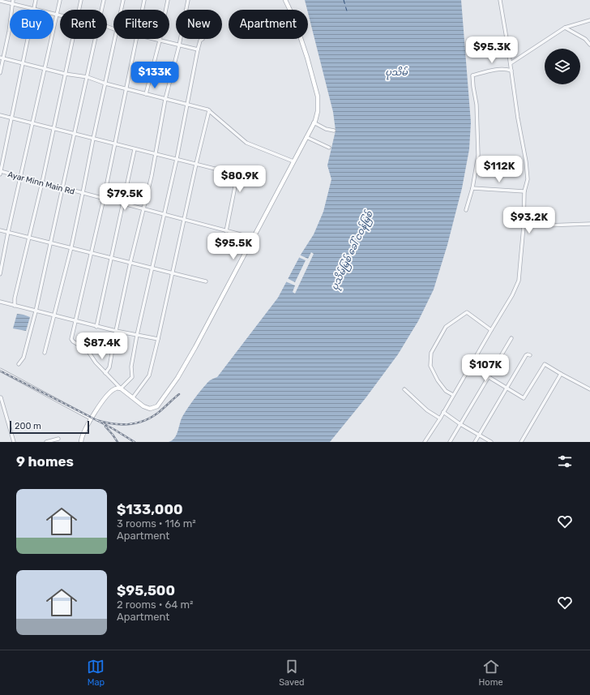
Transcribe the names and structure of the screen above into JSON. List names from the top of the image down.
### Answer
{
  "streets": {
    "street": ["Ayar Minn Main Rd"]
  },
  "water": ["ပုသိမ်", "ပုသိမ်မြစ် ခေါ် ငဝန်မြစ်"],
  "scale_bar": "200 m",
  "page": {
    "chip": [
      "Buy",
      "Rent",
      "Filters",
      "New",
      "Apartment"
    ],
    "price": [
      "$95.3K",
      "$133K",
      "$112K",
      "$80.9K",
      "$79.5K",
      "$93.2K",
      "$95.5K",
      "$87.4K",
      "$107K"
    ],
    "scale": "200 m",
    "heading": "9 homes",
    "list": [
      {
        "name": "$133,000",
        "note": "3 rooms · 116 m² · Apartment"
      },
      {
        "name": "$95,500",
        "note": "2 rooms · 64 m² · Apartment"
      }
    ],
    "tabs": ["Map", "Saved", "Home"]
  }
}
